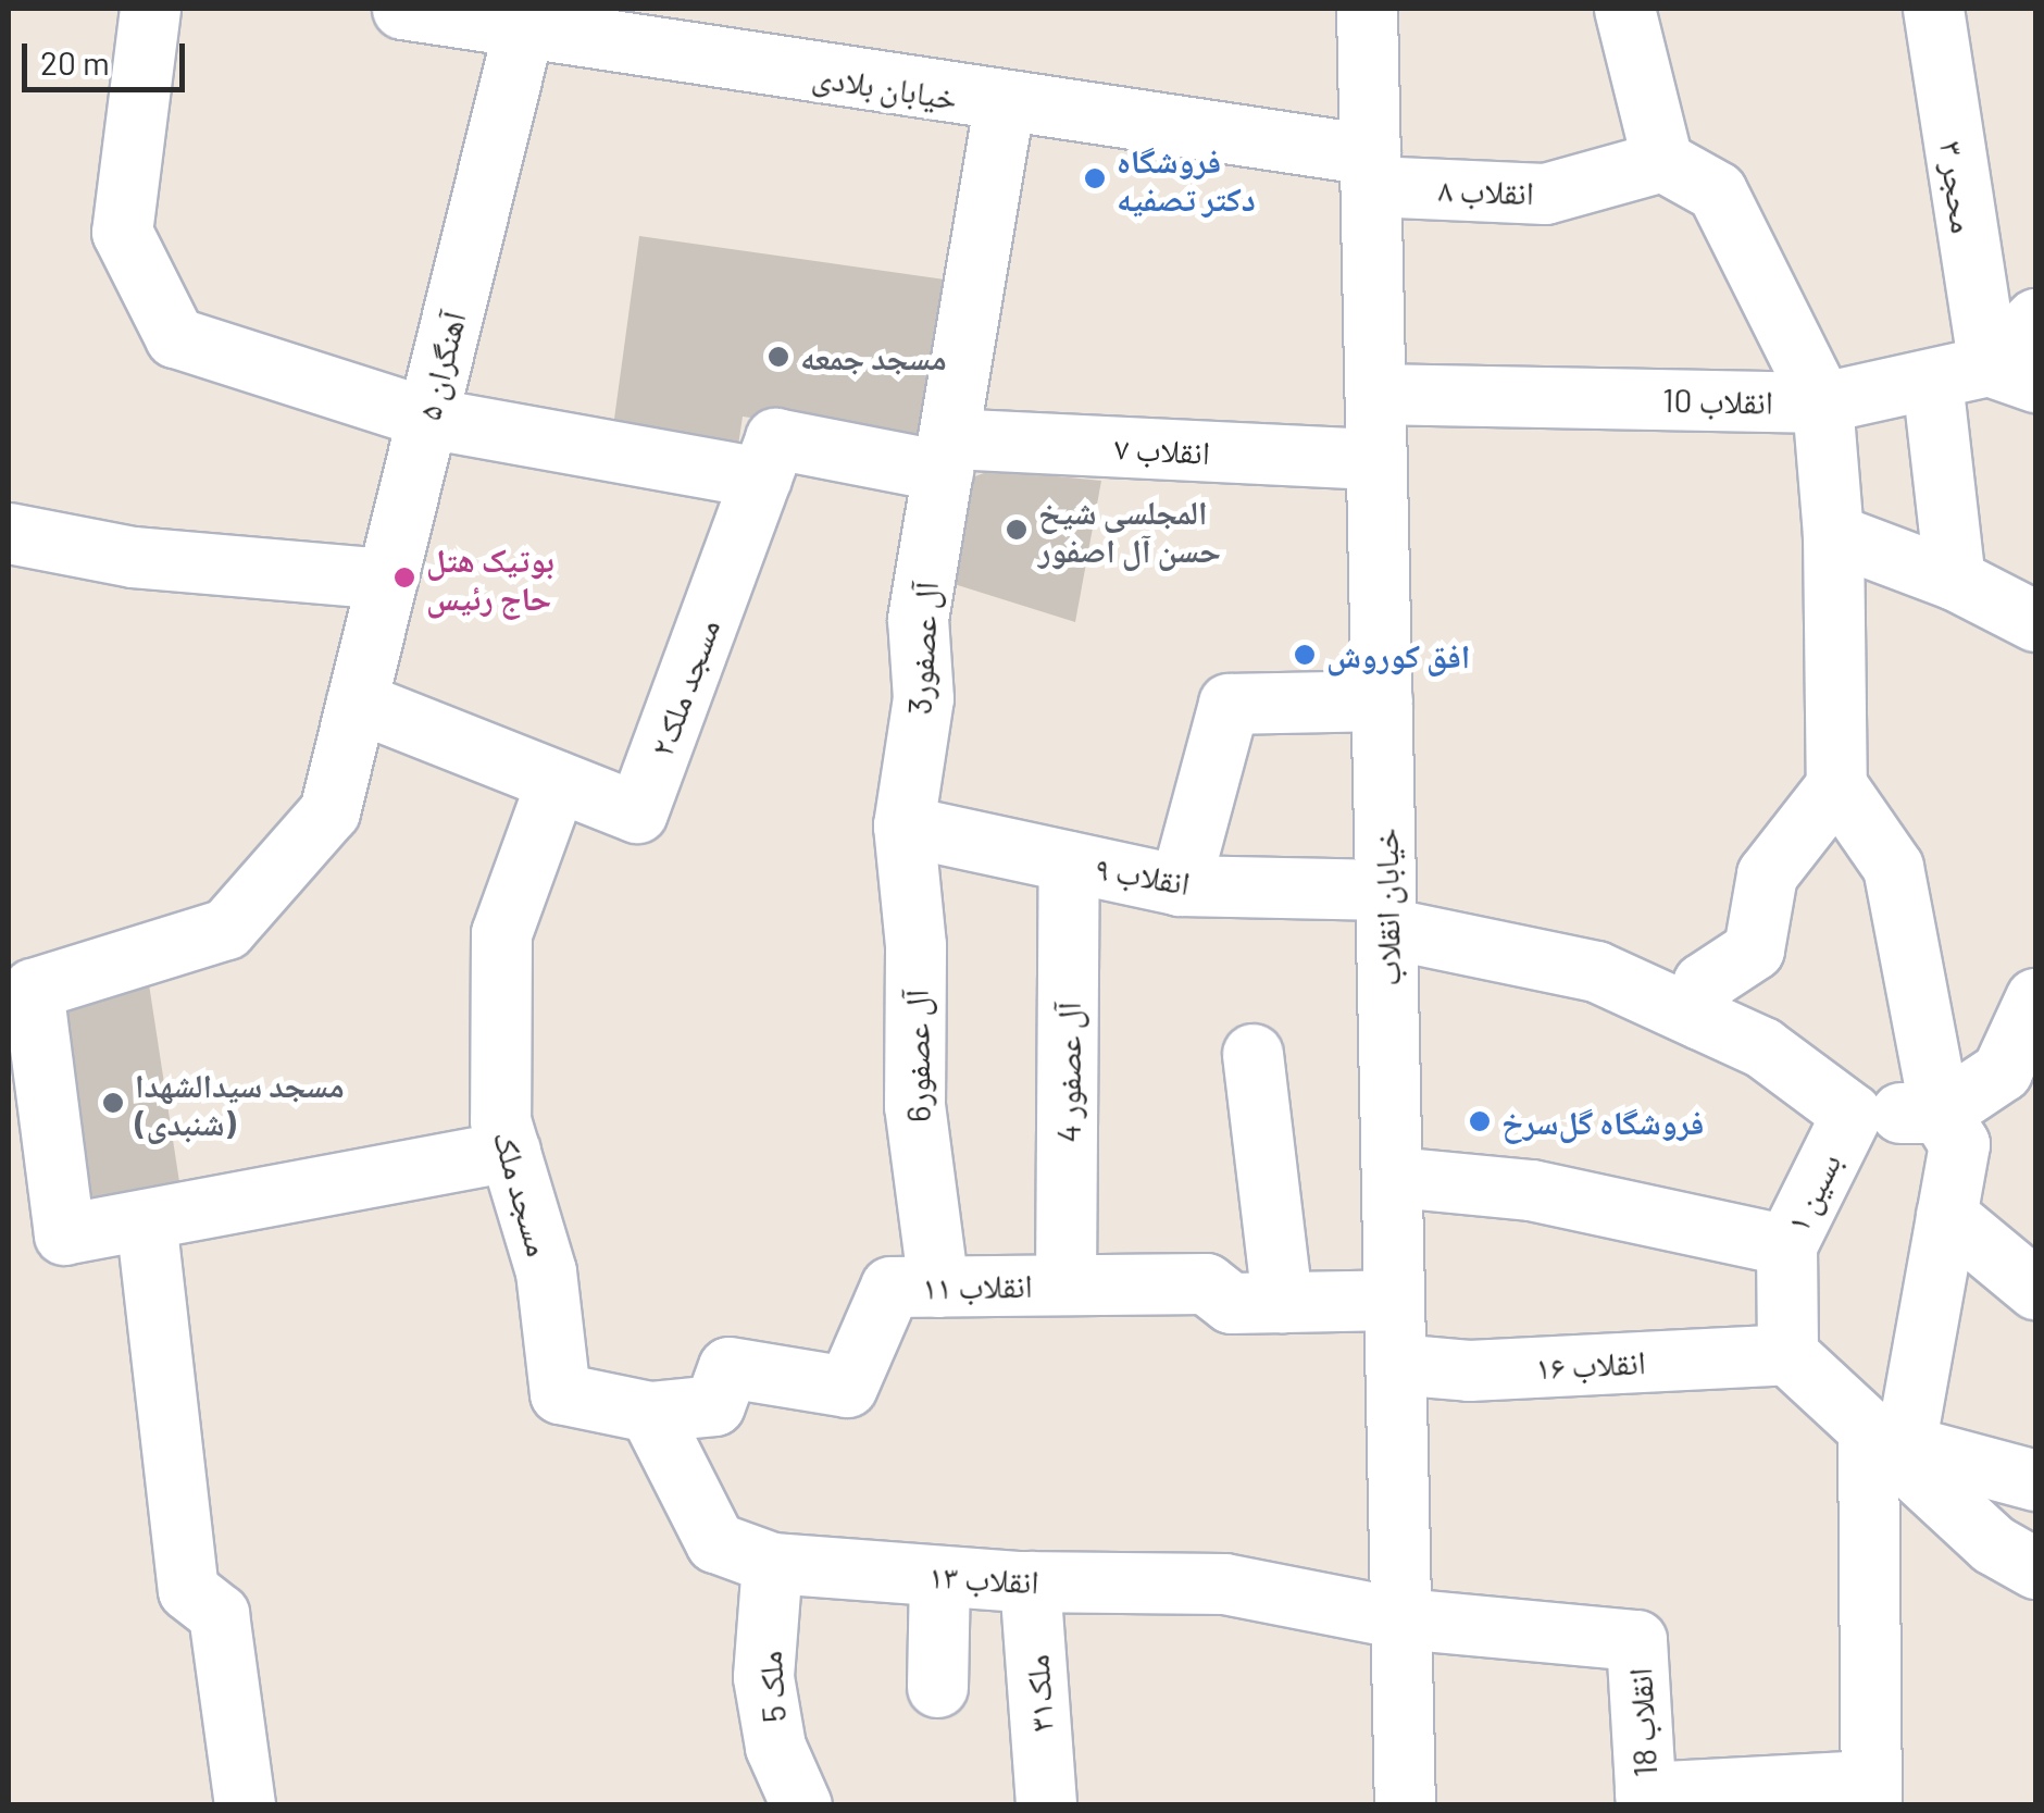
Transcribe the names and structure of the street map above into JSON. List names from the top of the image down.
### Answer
{
  "streets": {
    "street": [
      "خیابان بلادی",
      "محجر ۳",
      "انقلاب ۸",
      "آهنگران ۵",
      "انقلاب 10",
      "انقلاب ۷",
      "آل عصفور3",
      "مسجد ملک۲",
      "انقلاب ۹",
      "خیابان انقلاب",
      "آل عصفور6",
      "آل عصفور 4",
      "بسین ۱",
      "مسجد ملک",
      "انقلاب ۱۱",
      "انقلاب ۱۶",
      "انقلاب ۱۳",
      "ملک 5",
      "ملک۳۱",
      "انقلاب 18"
    ]
  },
  "crossings": [
    ["خیابان بلادی", "انقلاب ۸"],
    ["خیابان بلادی", "آهنگران ۵"],
    ["خیابان بلادی", "آل عصفور3"],
    ["خیابان بلادی", "خیابان انقلاب"],
    ["محجر ۳", "انقلاب 10"],
    ["انقلاب ۸", "خیابان انقلاب"],
    ["آهنگران ۵", "مسجد ملک۲"],
    ["انقلاب 10", "خیابان انقلاب"],
    ["انقلاب ۷", "آل عصفور3"],
    ["انقلاب ۷", "مسجد ملک۲"],
    ["انقلاب ۷", "خیابان انقلاب"],
    ["آل عصفور3", "مسجد ملک۲"],
    ["آل عصفور3", "انقلاب ۹"],
    ["آل عصفور3", "آل عصفور6"],
    ["مسجد ملک۲", "مسجد ملک"],
    ["انقلاب ۹", "خیابان انقلاب"],
    ["انقلاب ۹", "آل عصفور6"],
    ["انقلاب ۹", "آل عصفور 4"],
    ["انقلاب ۹", "بسین ۱"],
    ["خیابان انقلاب", "انقلاب ۱۱"],
    ["خیابان انقلاب", "انقلاب ۱۶"],
    ["خیابان انقلاب", "انقلاب ۱۳"],
    ["آل عصفور6", "انقلاب ۱۱"],
    ["آل عصفور 4", "انقلاب ۱۱"],
    ["بسین ۱", "انقلاب ۱۶"],
    ["مسجد ملک", "انقلاب ۱۱"],
    ["مسجد ملک", "انقلاب ۱۳"],
    ["انقلاب ۱۱", "انقلاب ۱۳"],
    ["انقلاب ۱۳", "ملک 5"],
    ["انقلاب ۱۳", "ملک۳۱"],
    ["انقلاب ۱۳", "انقلاب 18"]
  ],
  "places": [
    "فروشگاه دکتر تصفیه",
    "مسجد جمعه",
    "المجلسی شیخ حسن آل اصفور",
    "بوتیک هتل حاج رئیس",
    "افق کوروش",
    "مسجد سیدالشهدا (شنبدی)",
    "فروشگاه گل‌سرخ"
  ],
  "scale_bar": "20 m"
}
